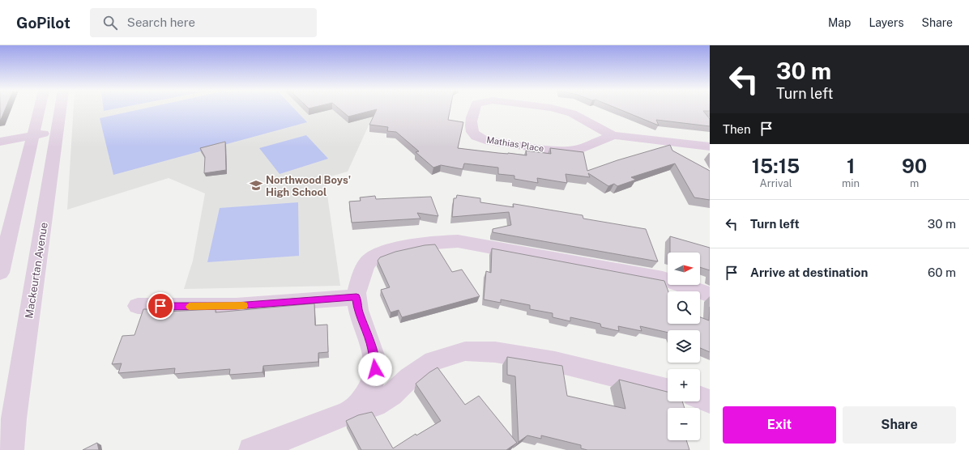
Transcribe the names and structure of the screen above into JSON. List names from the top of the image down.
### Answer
{
  "streets": {
    "street": ["Mathias Place", "Mackeurtan Avenue"]
  },
  "places": {
    "school or university": ["Northwood Boys' High School"]
  },
  "north": "right",
  "page": {
    "header": "GoPilot",
    "search": "Search here",
    "nav": ["Map", "Layers", "Share"],
    "turn": ["30 m", "Turn left"],
    "then": "Then",
    "eta": [
      "15:15",
      "Arrival",
      "1",
      "min",
      "90",
      "m"
    ],
    "list": [
      {
        "name": "Turn left",
        "value": "30 m"
      },
      {
        "name": "Arrive at destination",
        "value": "60 m"
      }
    ],
    "map_buttons": ["+", "−"],
    "buttons": ["Exit", "Share"]
  }
}
